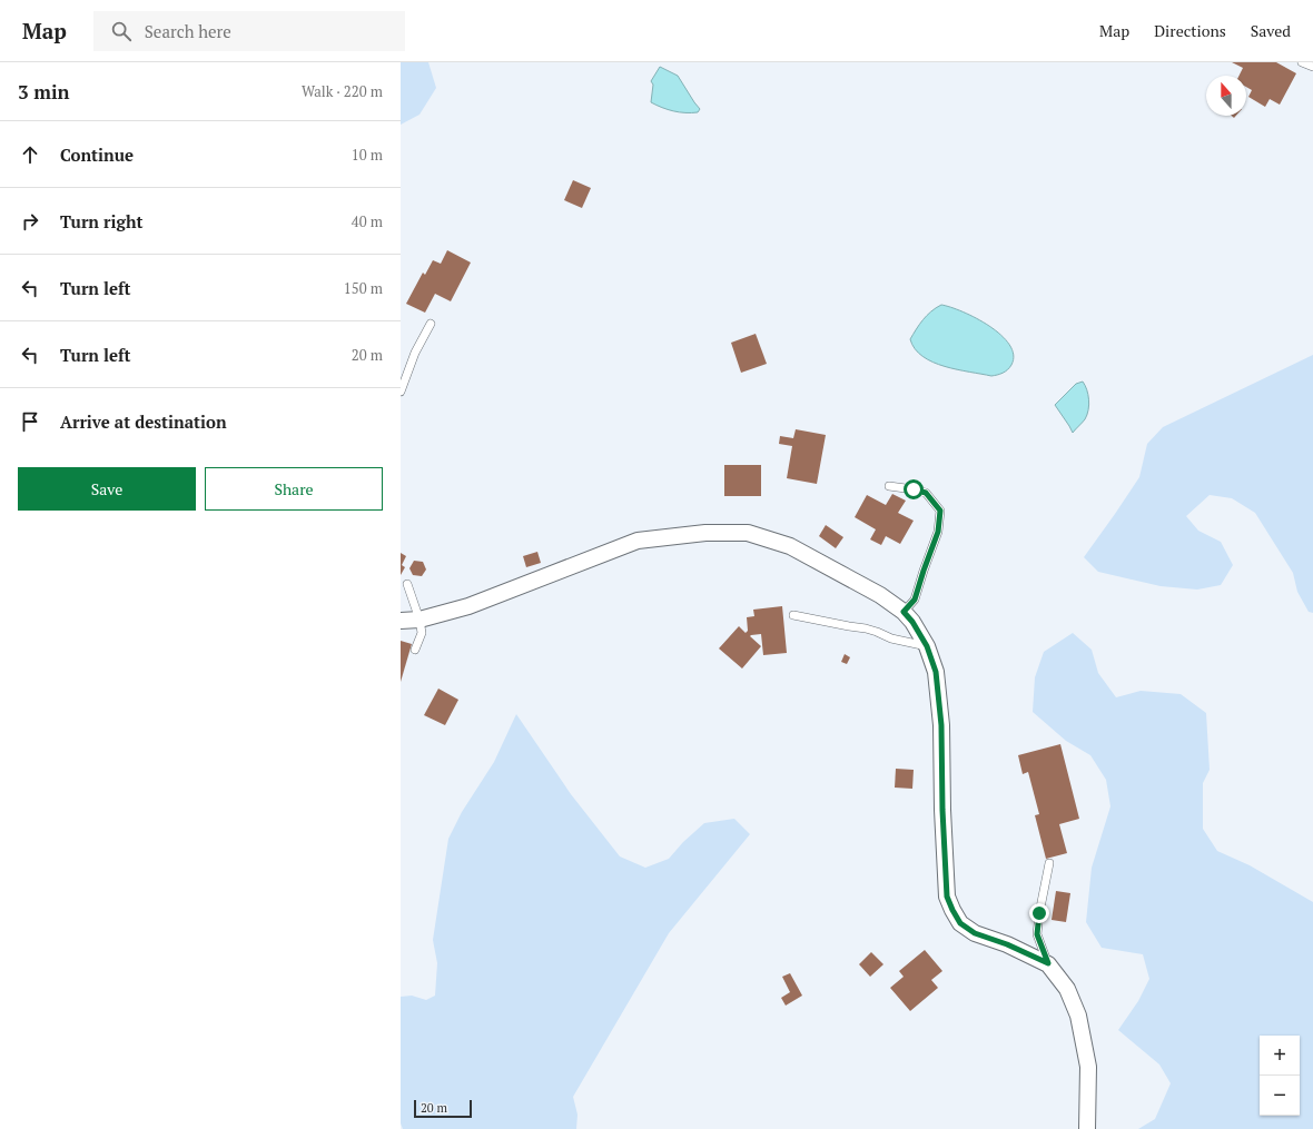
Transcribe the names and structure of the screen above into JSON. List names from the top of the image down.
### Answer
{
  "scale_bar": "20 m",
  "north": "top",
  "page": {
    "header": "Map",
    "search": "Search here",
    "nav": ["Map", "Directions", "Saved"],
    "heading": ["3 min", "Walk · 220 m"],
    "list": [
      ["Continue", "10 m"],
      ["Turn right", "40 m"],
      ["Turn left", "150 m"],
      ["Turn left", "20 m"],
      "Arrive at destination"
    ],
    "buttons": ["Save", "Share"],
    "map_buttons": ["+", "−"],
    "scale": "20 m"
  }
}
